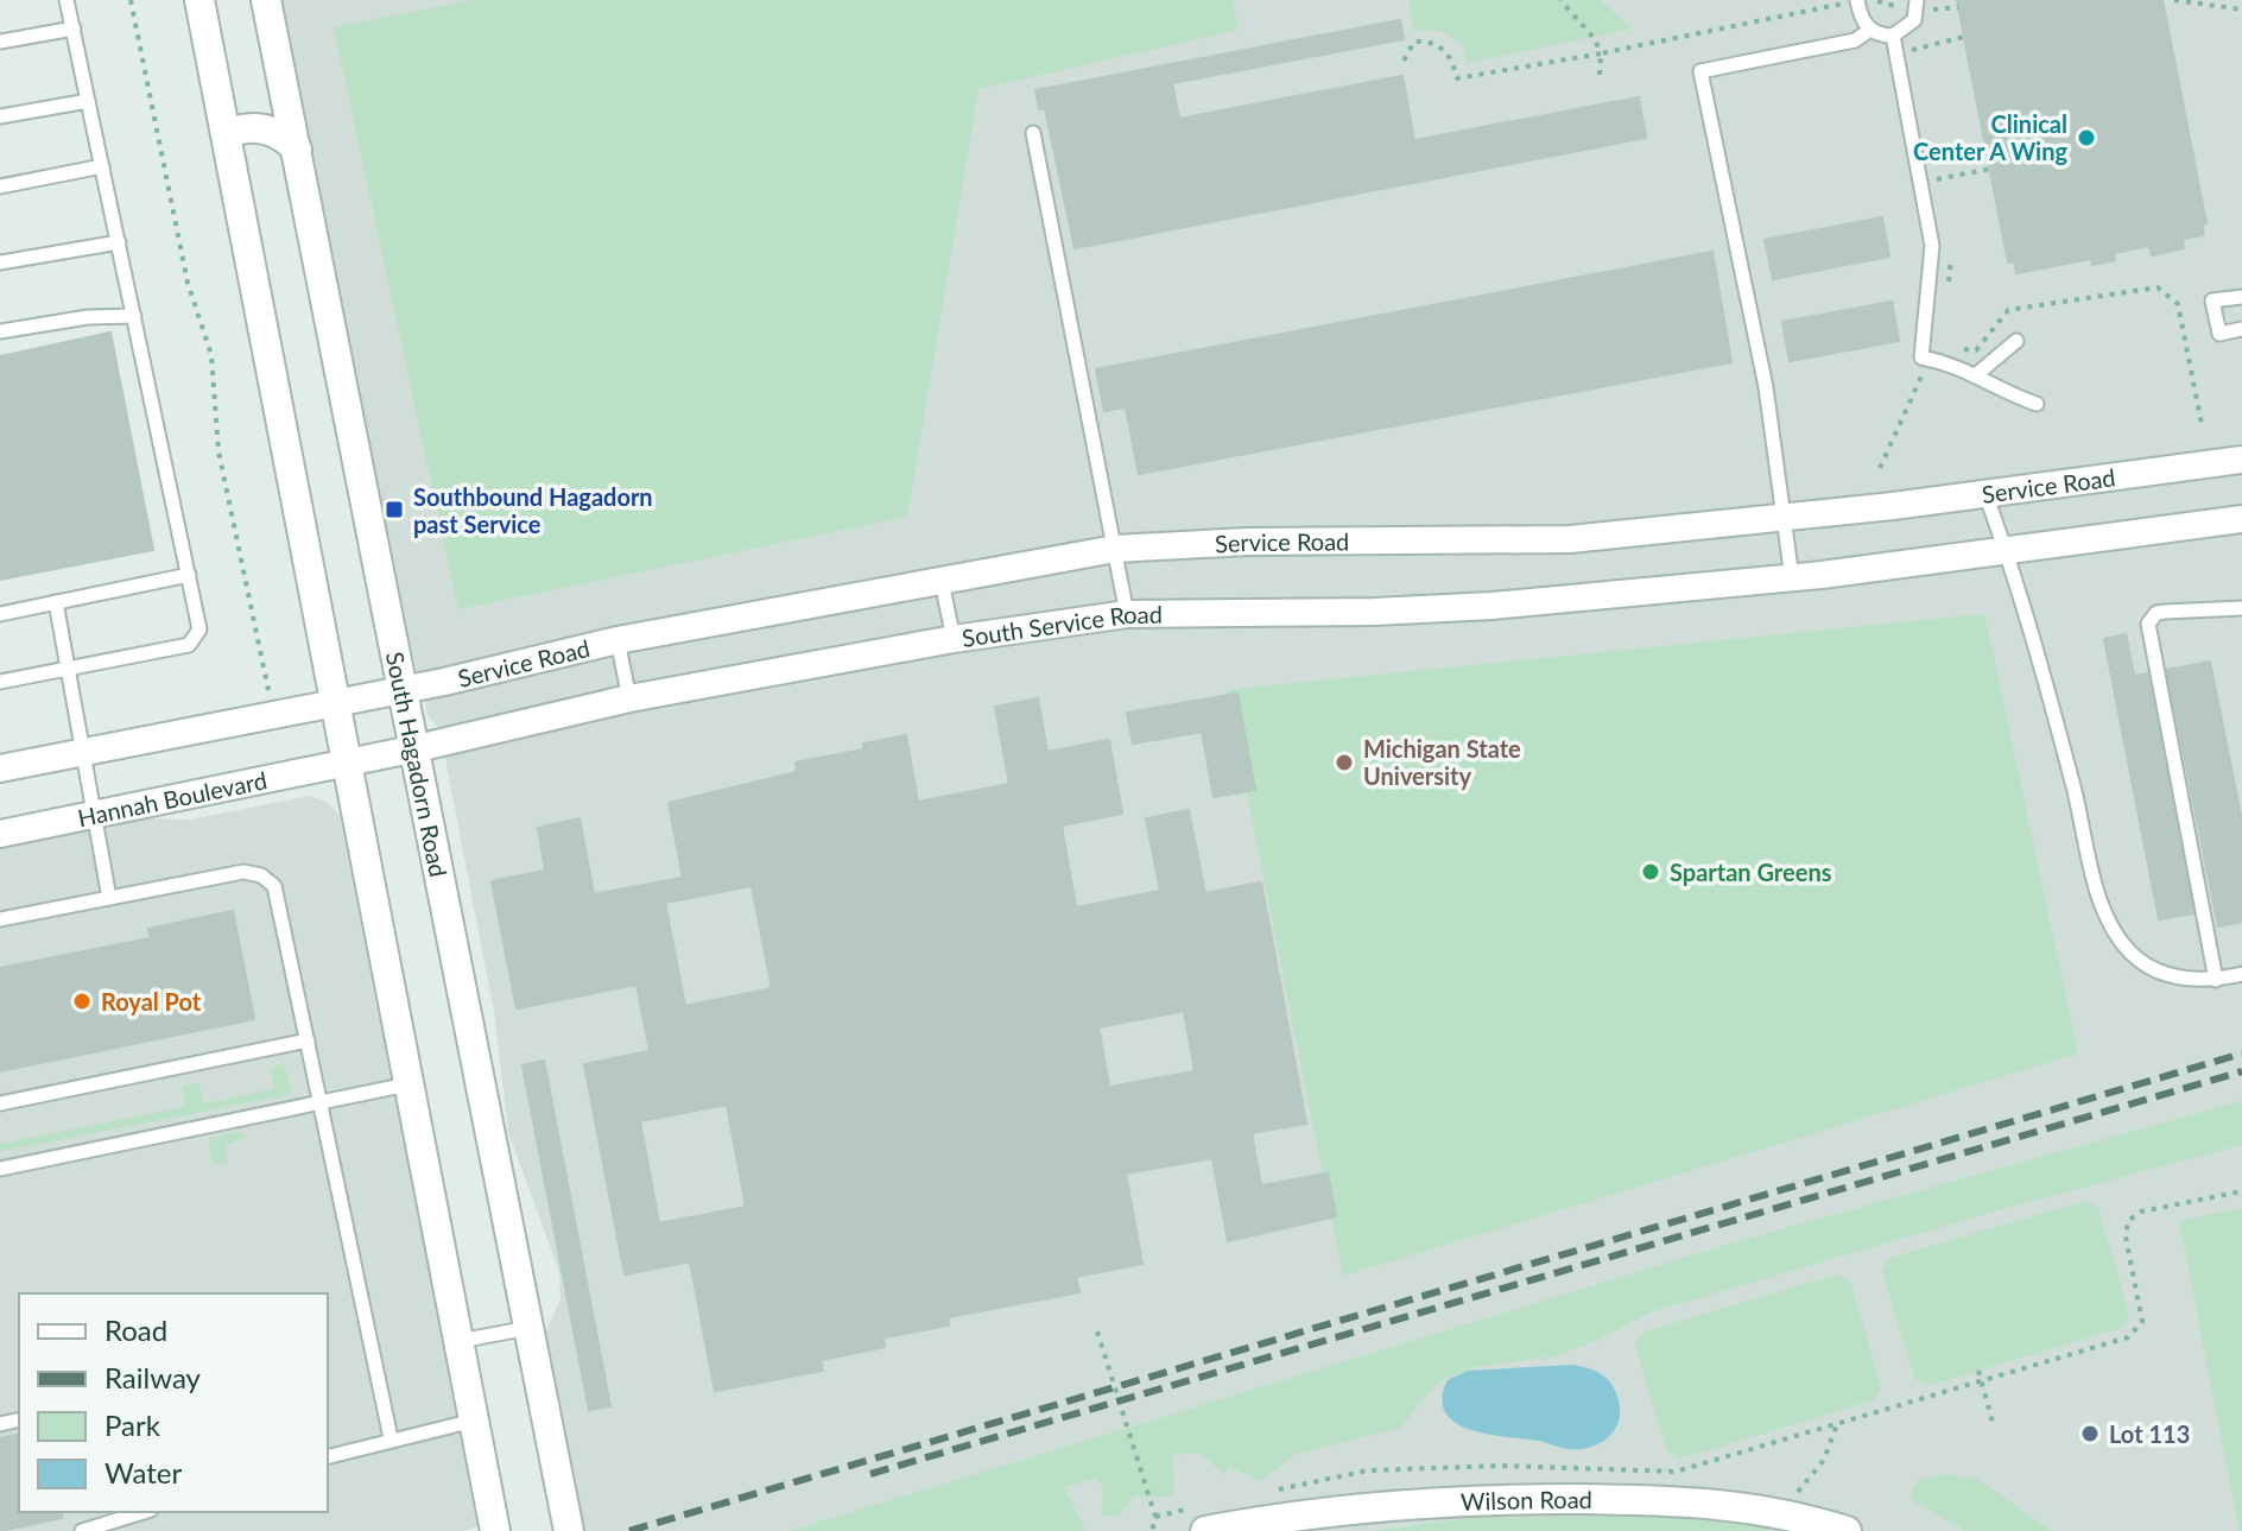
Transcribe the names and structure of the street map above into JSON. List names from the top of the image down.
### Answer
{
  "streets": {
    "street": [
      "Service Road",
      "South Service Road",
      "South Hagadorn Road",
      "Hannah Boulevard",
      "Wilson Road"
    ]
  },
  "crossings": [
    ["Service Road", "South Hagadorn Road"],
    ["South Service Road", "South Hagadorn Road"],
    ["South Service Road", "Hannah Boulevard"]
  ],
  "places": {
    "other": [
      "Clinical Center A Wing",
      "Michigan State University",
      "Spartan Greens",
      "Royal Pot",
      "Lot 113"
    ],
    "transit": ["Southbound Hagadorn past Service"]
  },
  "legend": [
    "Road",
    "Railway",
    "Park",
    "Water"
  ]
}
